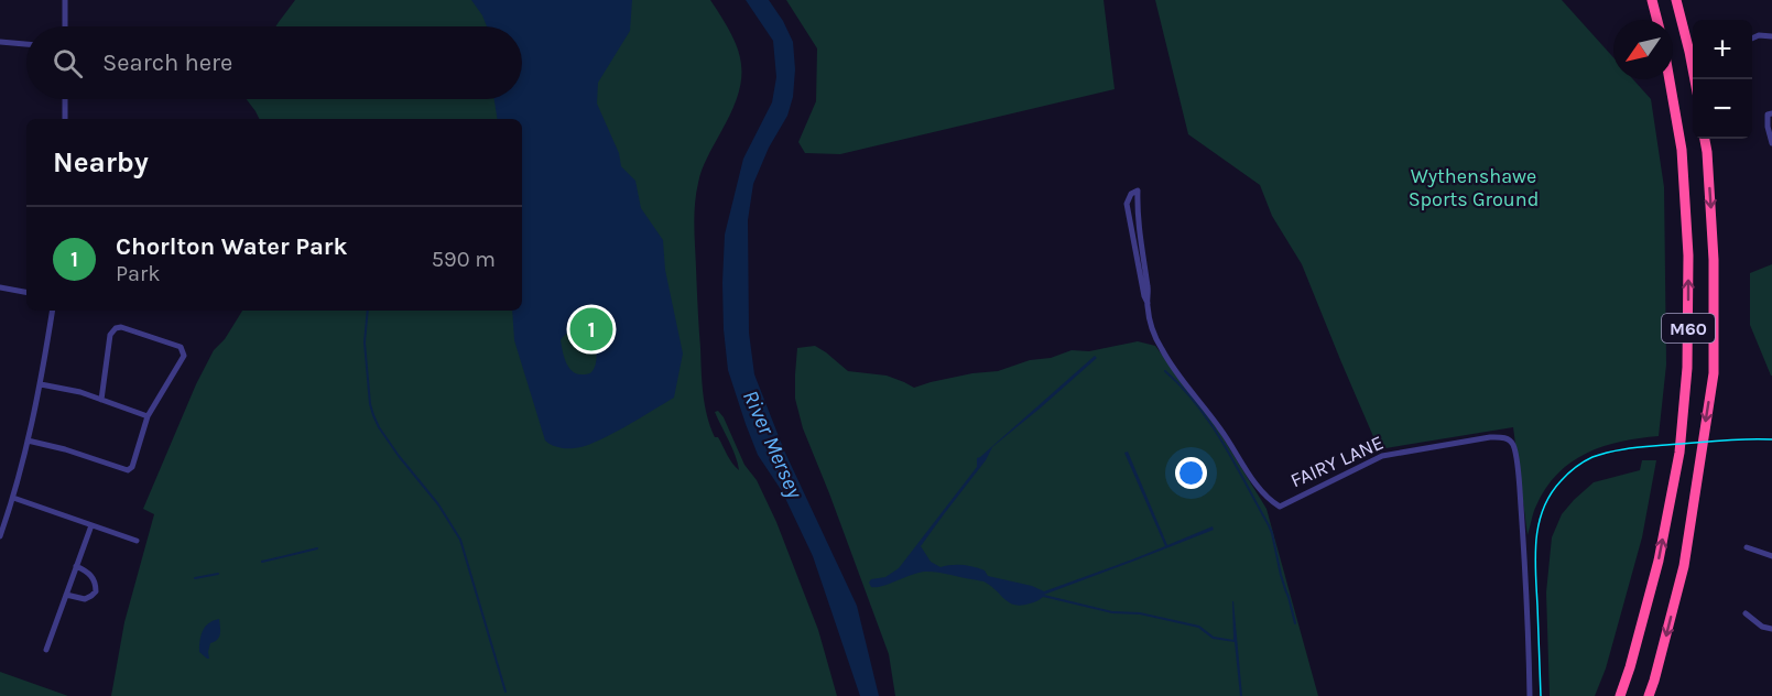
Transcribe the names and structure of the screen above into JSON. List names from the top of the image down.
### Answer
{
  "streets": {
    "highway": ["M60"],
    "street": ["FAIRY LANE"]
  },
  "water": ["River Mersey"],
  "parks": ["Wythenshawe Sports Ground"],
  "north": "bottom left",
  "page": {
    "map_buttons": ["+", "−"],
    "search": "Search here",
    "heading": "Nearby",
    "list": [
      {
        "mark": "1",
        "name": "Chorlton Water Park",
        "note": "Park",
        "value": "590 m"
      }
    ],
    "pins": "1"
  }
}
